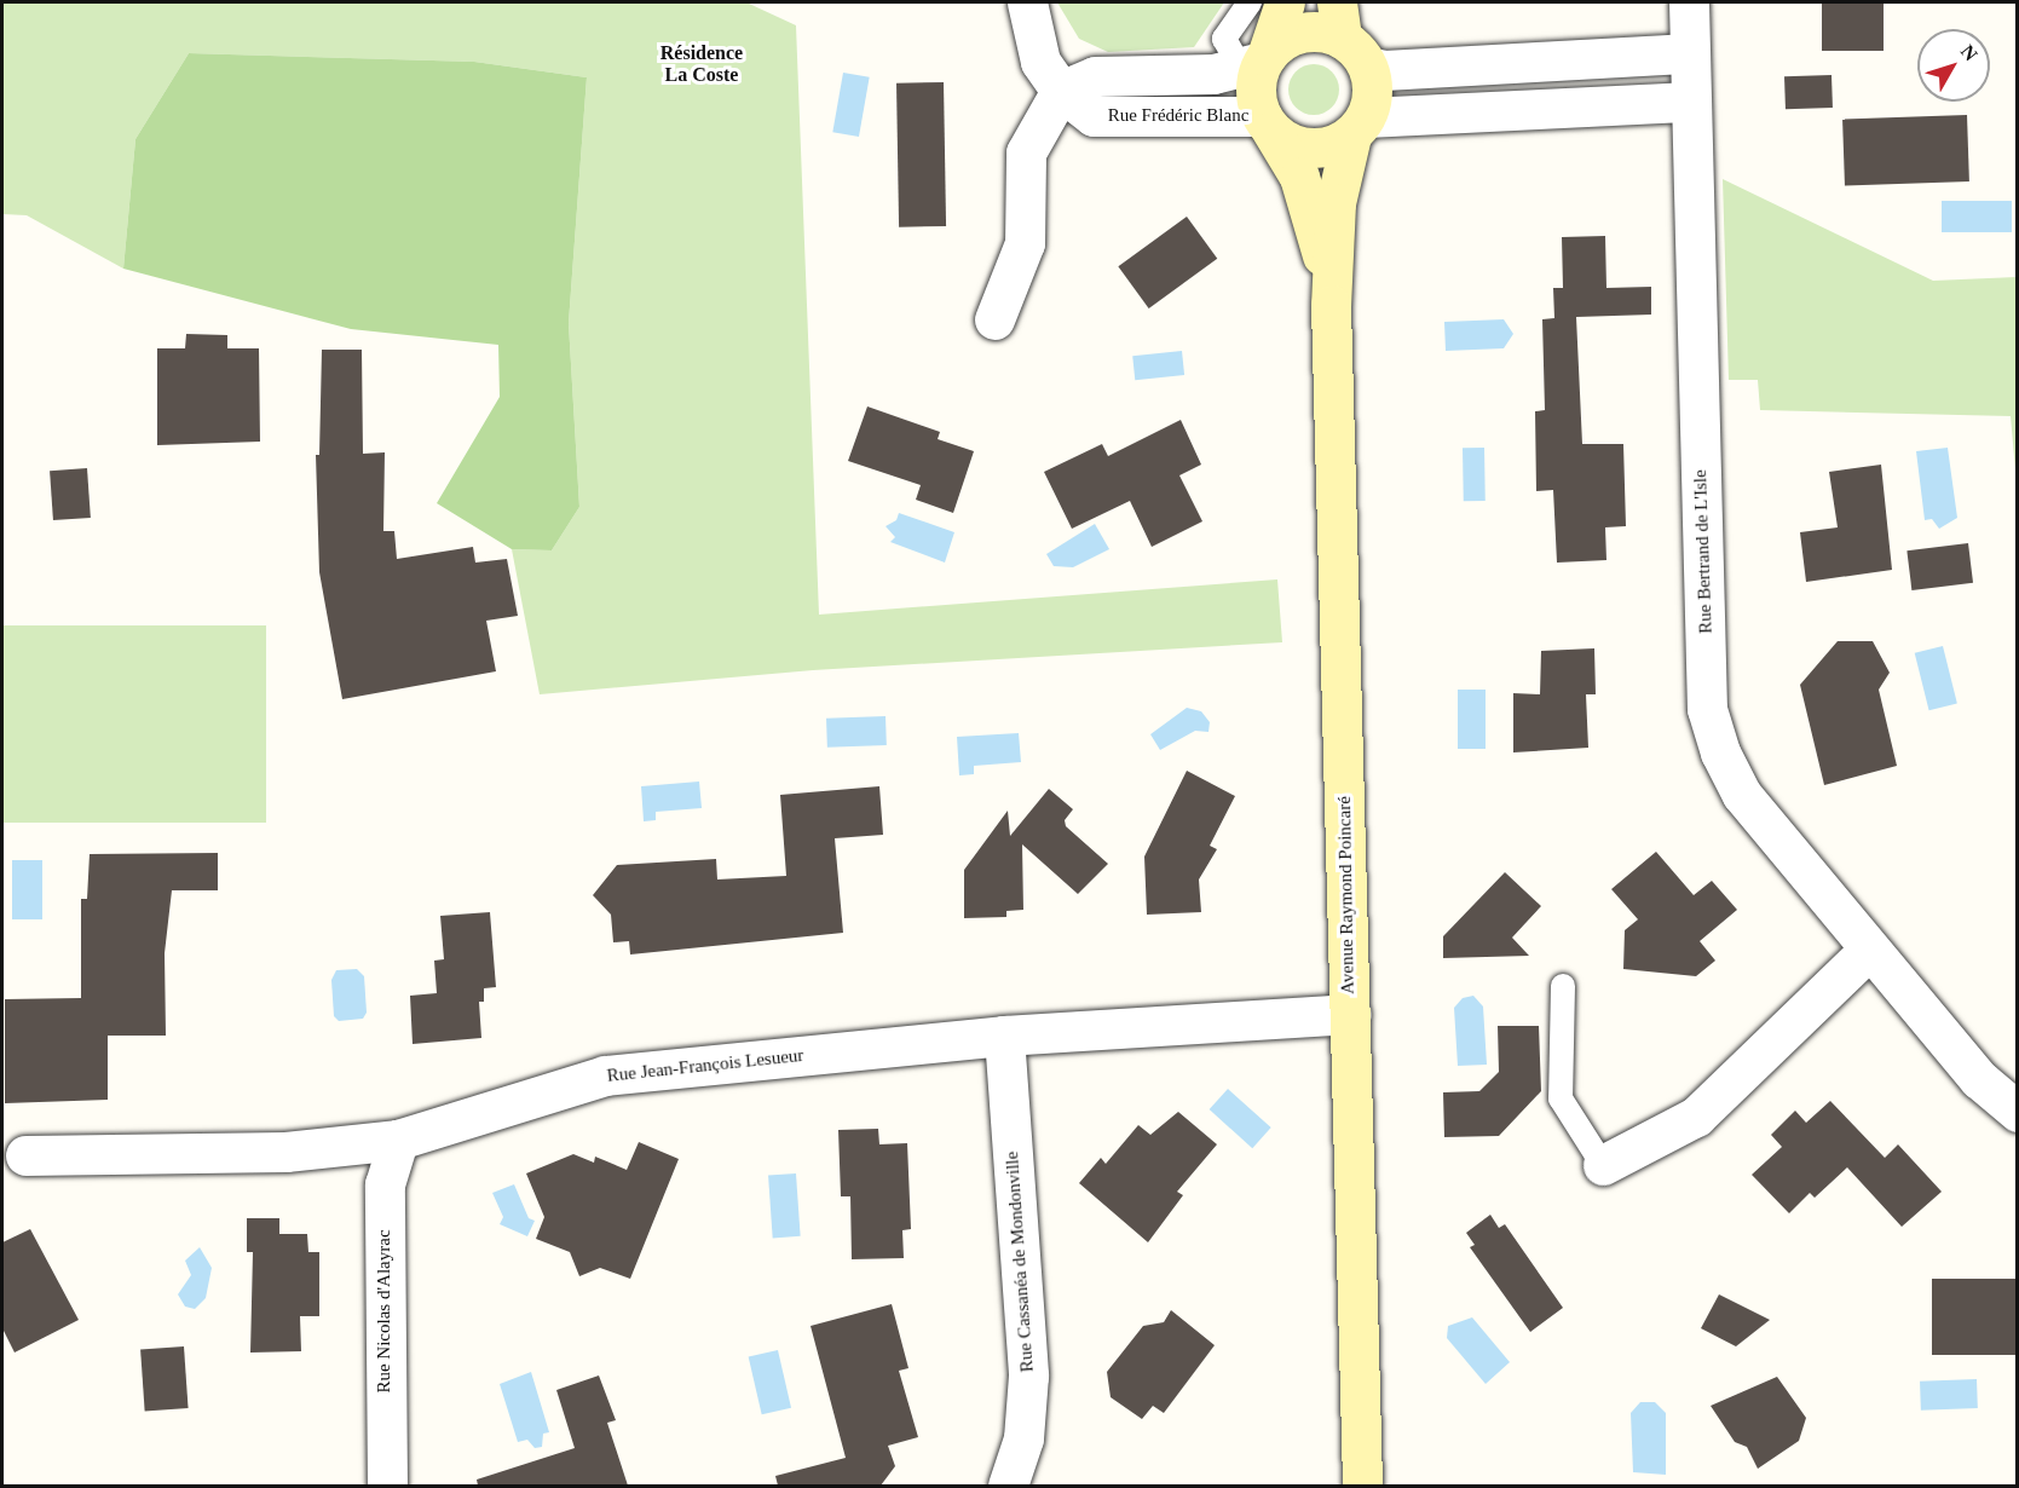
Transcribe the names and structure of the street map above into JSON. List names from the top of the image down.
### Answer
{
  "streets": {
    "main road": ["Avenue Raymond Poincaré"],
    "street": [
      "Rue Frédéric Blanc",
      "Rue Bertrand de L'Isle",
      "Rue Jean-François Lesueur",
      "Rue Cassanéa de Mondonville",
      "Rue Nicolas d'Alayrac"
    ]
  },
  "crossings": [
    ["Rue Frédéric Blanc", "Avenue Raymond Poincaré"],
    ["Avenue Raymond Poincaré", "Rue Jean-François Lesueur"],
    ["Rue Jean-François Lesueur", "Rue Cassanéa de Mondonville"],
    ["Rue Jean-François Lesueur", "Rue Nicolas d'Alayrac"]
  ],
  "districts": ["Résidence La Coste"],
  "north": "top right"
}
